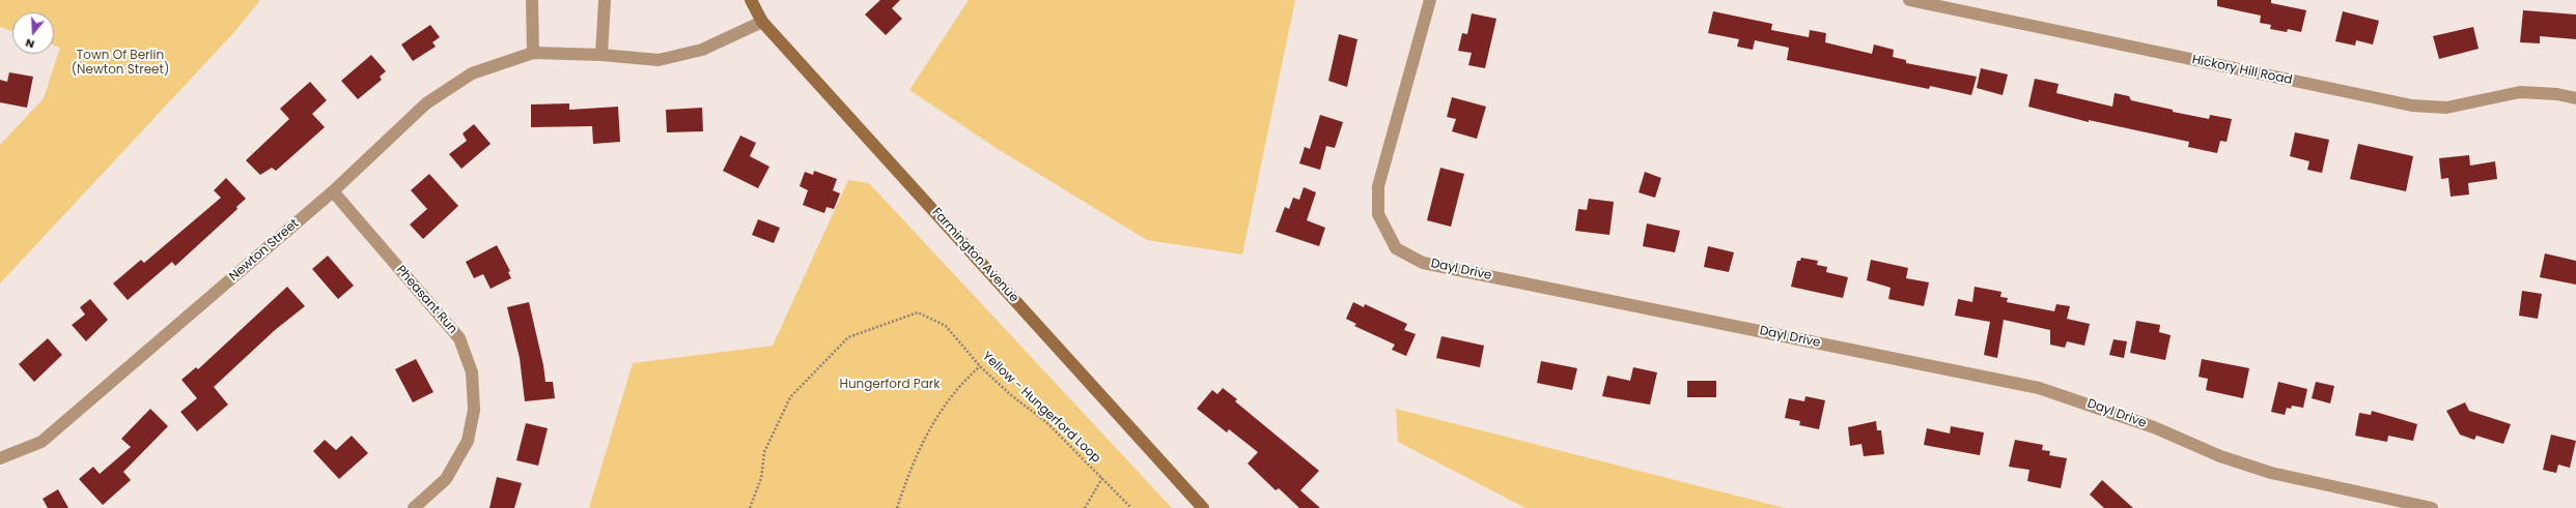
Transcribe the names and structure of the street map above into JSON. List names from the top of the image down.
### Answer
{
  "streets": {
    "main road": ["Farmington Avenue"],
    "street": [
      "Hickory Hill Road",
      "Newton Street",
      "Dayl Drive",
      "Pheasant Run"
    ],
    "path": ["Yellow - Hungerford Loop"]
  },
  "crossings": [
    ["Newton Street", "Farmington Avenue"],
    ["Newton Street", "Pheasant Run"]
  ],
  "parks": ["Town Of Berlin (Newton Street)", "Hungerford Park"],
  "north": "bottom"
}
